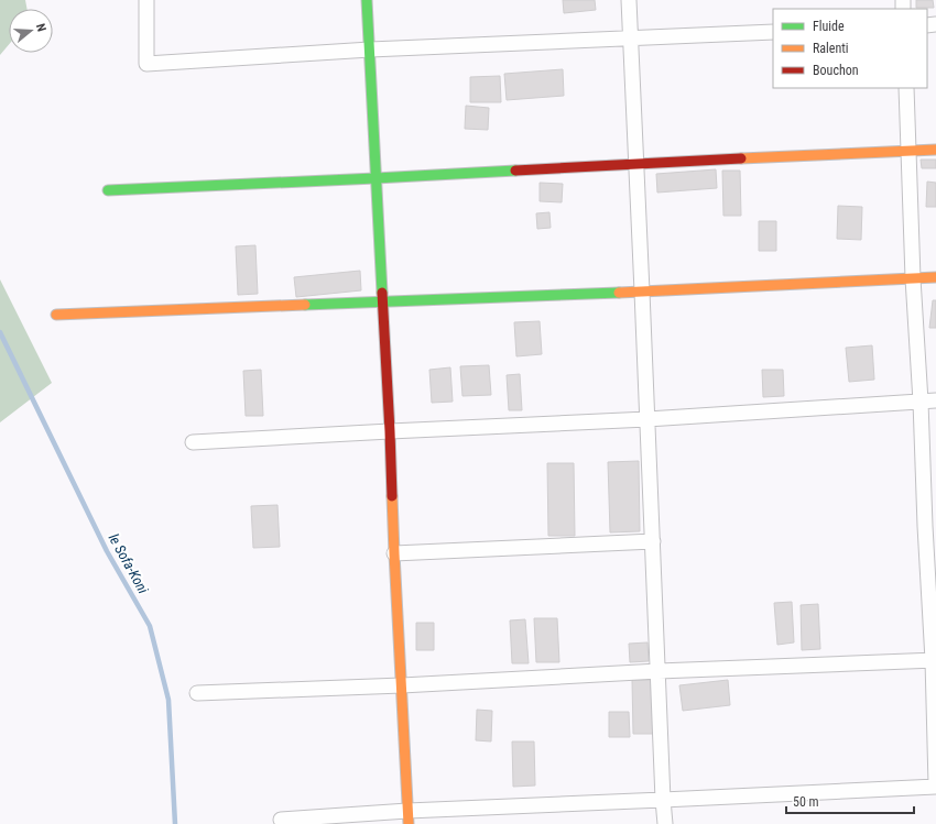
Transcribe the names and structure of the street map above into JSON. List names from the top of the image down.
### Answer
{
  "water": ["le Sofa-Koni"],
  "legend": ["Fluide", "Ralenti", "Bouchon"],
  "scale_bar": "50 m",
  "north": "right"
}
